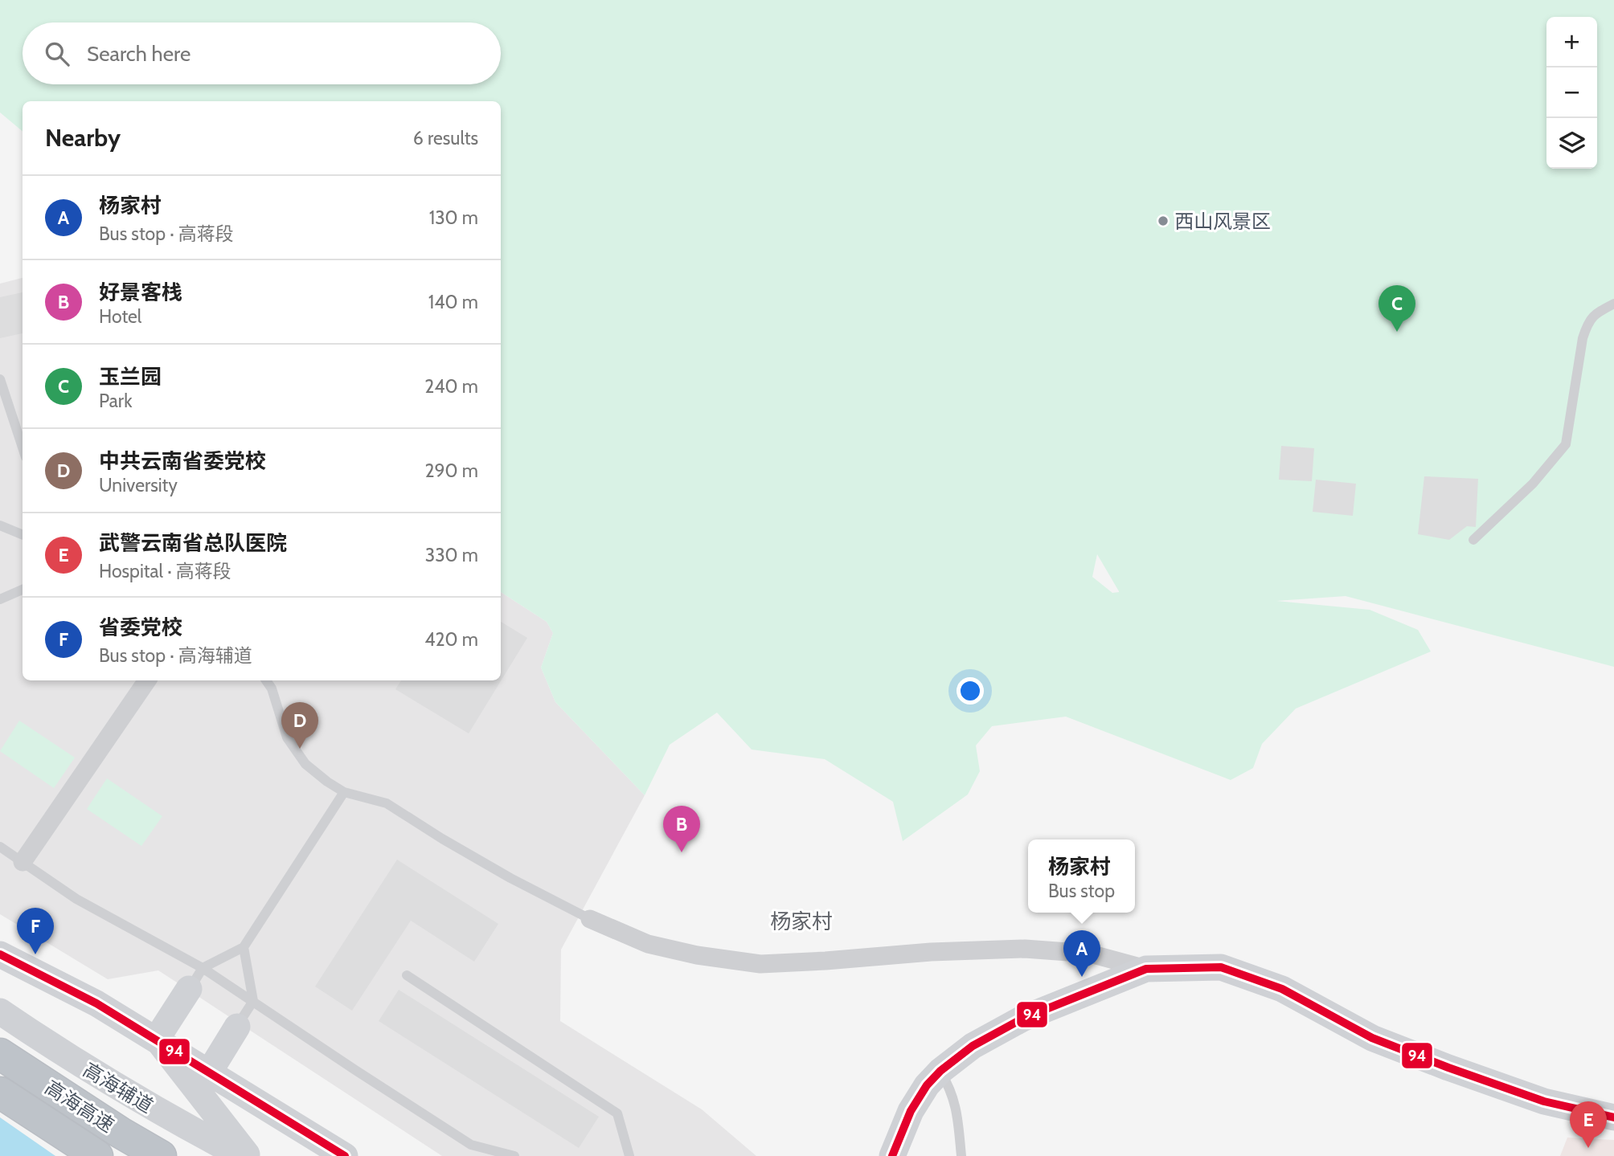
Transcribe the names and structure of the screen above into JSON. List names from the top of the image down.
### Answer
{
  "streets": {
    "highway": ["高海高速"],
    "main road": ["高海辅道"]
  },
  "districts": ["杨家村"],
  "places": ["西山风景区"],
  "lines": ["transit line 94"],
  "page": {
    "map_buttons": ["+", "−"],
    "search": "Search here",
    "heading": ["Nearby", "6 results"],
    "list": [
      {
        "mark": "A",
        "name": "杨家村",
        "note": "Bus stop · 高蒋段",
        "value": "130 m"
      },
      {
        "mark": "B",
        "name": "好景客栈",
        "note": "Hotel",
        "value": "140 m"
      },
      {
        "mark": "C",
        "name": "玉兰园",
        "note": "Park",
        "value": "240 m"
      },
      {
        "mark": "D",
        "name": "中共云南省委党校",
        "note": "University",
        "value": "290 m"
      },
      {
        "mark": "E",
        "name": "武警云南省总队医院",
        "note": "Hospital · 高蒋段",
        "value": "330 m"
      },
      {
        "mark": "F",
        "name": "省委党校",
        "note": "Bus stop · 高海辅道",
        "value": "420 m"
      }
    ],
    "pins": [
      "C",
      "D",
      "B",
      "F",
      "A",
      "E"
    ],
    "popup": ["杨家村", "Bus stop"]
  }
}
